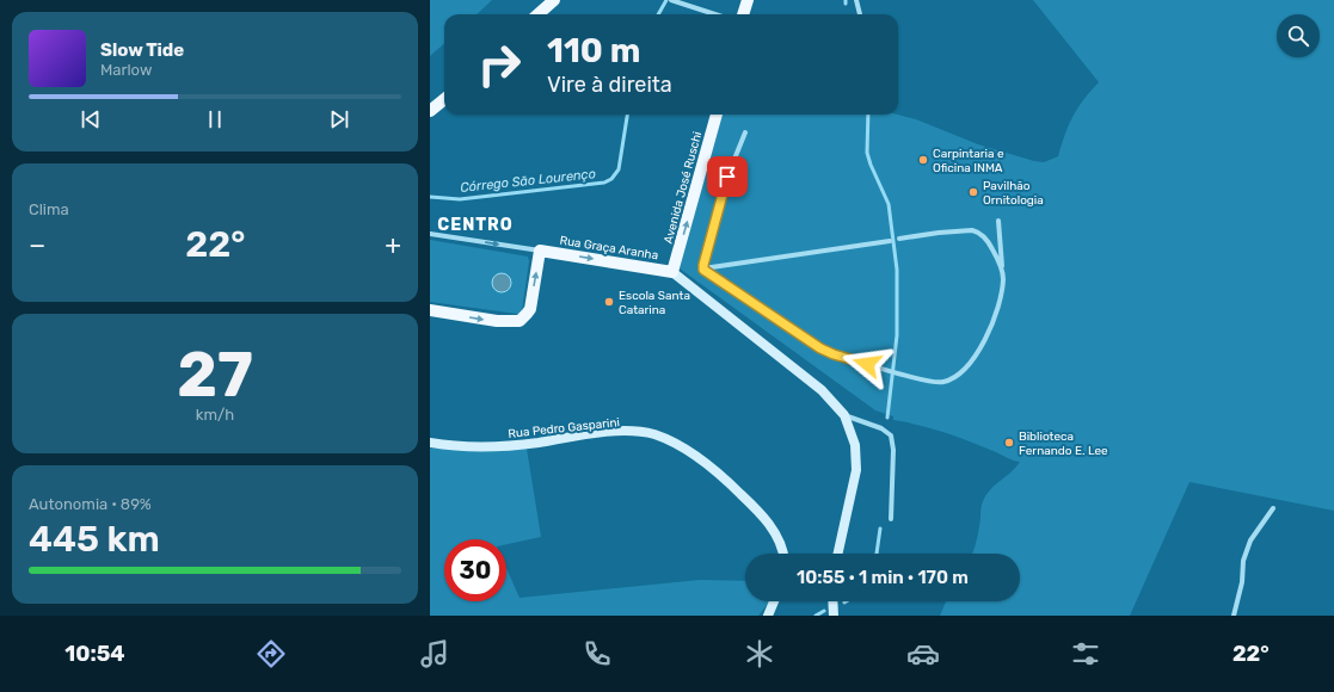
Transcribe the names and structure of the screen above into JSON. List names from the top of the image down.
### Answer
{
  "streets": {
    "main road": ["Avenida José Ruschi", "Rua Graça Aranha"],
    "street": ["Rua Pedro Gasparini"]
  },
  "crossings": [
    ["Avenida José Ruschi", "Rua Graça Aranha"]
  ],
  "one_way": ["Avenida José Ruschi", "Rua Graça Aranha"],
  "districts": ["CENTRO"],
  "water": ["Córrego São Lourenço"],
  "places": [
    "Carpintaria e Oficina INMA",
    "Pavilhão Ornitologia",
    "Escola Santa Catarina",
    "Biblioteca Fernando E. Lee"
  ],
  "page": {
    "turn": ["110 m", "Vire à direita"],
    "song": ["Slow Tide", "Marlow"],
    "tile": [
      "Clima",
      ["27", "km/h"],
      ["Autonomia · 89%", "445 km"]
    ],
    "heat": ["−", "22°", "+"],
    "limit": "30",
    "trip": "10:55 · 1 min · 170 m",
    "tabs": ["10:54", "22°"]
  }
}
